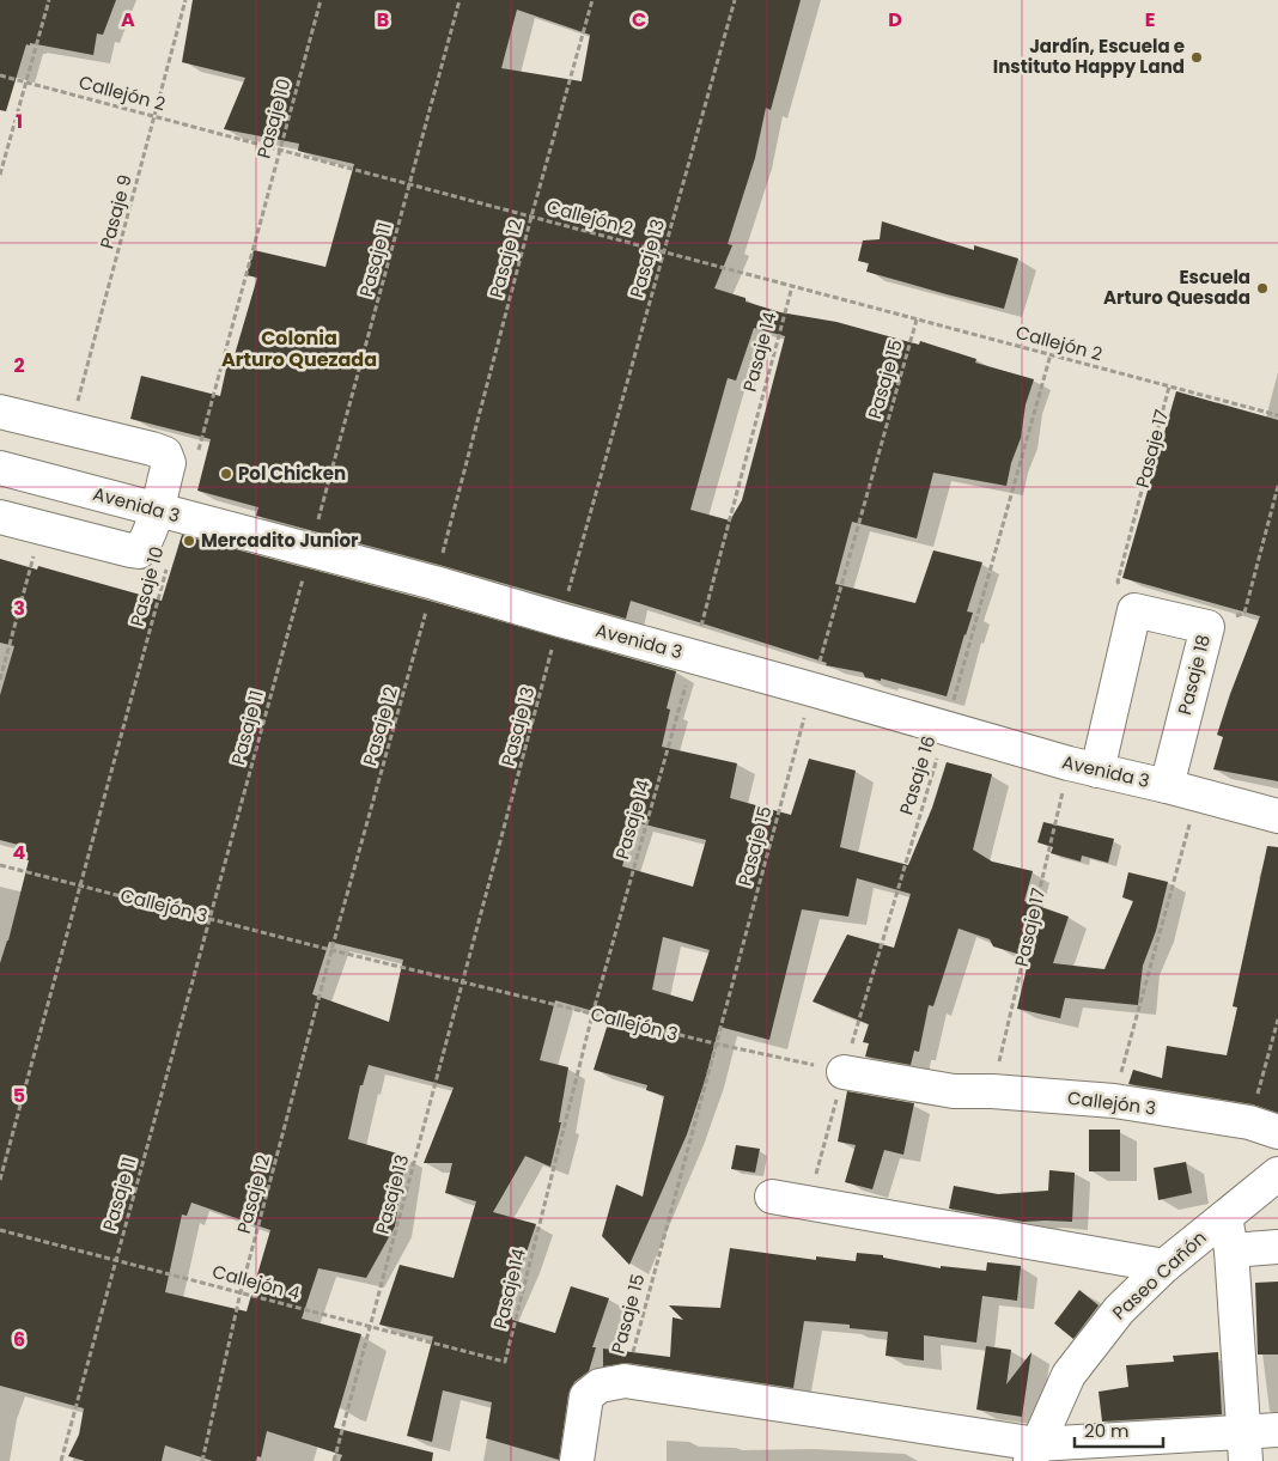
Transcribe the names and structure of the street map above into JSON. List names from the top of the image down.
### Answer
{
  "streets": {
    "street": [
      "Avenida 3",
      "Pasaje 18",
      "Callejón 3",
      "Paseo Cañón"
    ],
    "path": [
      "Callejón 2",
      "Pasaje 10",
      "Pasaje 9",
      "Pasaje 12",
      "Pasaje 13",
      "Pasaje 11",
      "Pasaje 14",
      "Pasaje 15",
      "Pasaje 17",
      "Pasaje 16",
      "Callejón 4"
    ]
  },
  "crossings": [
    ["Callejón 2", "Pasaje 10"],
    ["Callejón 2", "Pasaje 9"],
    ["Callejón 2", "Pasaje 12"],
    ["Callejón 2", "Pasaje 13"],
    ["Callejón 2", "Pasaje 11"],
    ["Callejón 2", "Pasaje 14"],
    ["Callejón 2", "Pasaje 15"],
    ["Callejón 2", "Pasaje 17"],
    ["Callejón 2", "Pasaje 16"],
    ["Pasaje 10", "Callejón 3"],
    ["Pasaje 12", "Avenida 3"],
    ["Pasaje 12", "Callejón 3"],
    ["Pasaje 12", "Callejón 4"],
    ["Pasaje 13", "Avenida 3"],
    ["Pasaje 13", "Callejón 3"],
    ["Pasaje 13", "Callejón 4"],
    ["Pasaje 11", "Avenida 3"],
    ["Pasaje 11", "Callejón 3"],
    ["Pasaje 11", "Callejón 4"],
    ["Pasaje 14", "Avenida 3"],
    ["Pasaje 14", "Callejón 3"],
    ["Pasaje 14", "Callejón 4"],
    ["Pasaje 15", "Avenida 3"],
    ["Pasaje 15", "Callejón 3"],
    ["Pasaje 17", "Avenida 3"],
    ["Pasaje 17", "Callejón 3"],
    ["Avenida 3", "Pasaje 18"],
    ["Avenida 3", "Pasaje 16"],
    ["Pasaje 16", "Callejón 3"]
  ],
  "districts": ["Colonia Arturo Quezada"],
  "places": [
    "Jardín, Escuela e Instituto Happy Land",
    "Escuela Arturo Quesada",
    "Pol Chicken",
    "Mercadito Junior"
  ],
  "scale_bar": "20 m",
  "grid": {
    "columns": [
      "A",
      "B",
      "C",
      "D",
      "E"
    ],
    "rows": [
      "1",
      "2",
      "3",
      "4",
      "5",
      "6"
    ]
  }
}
